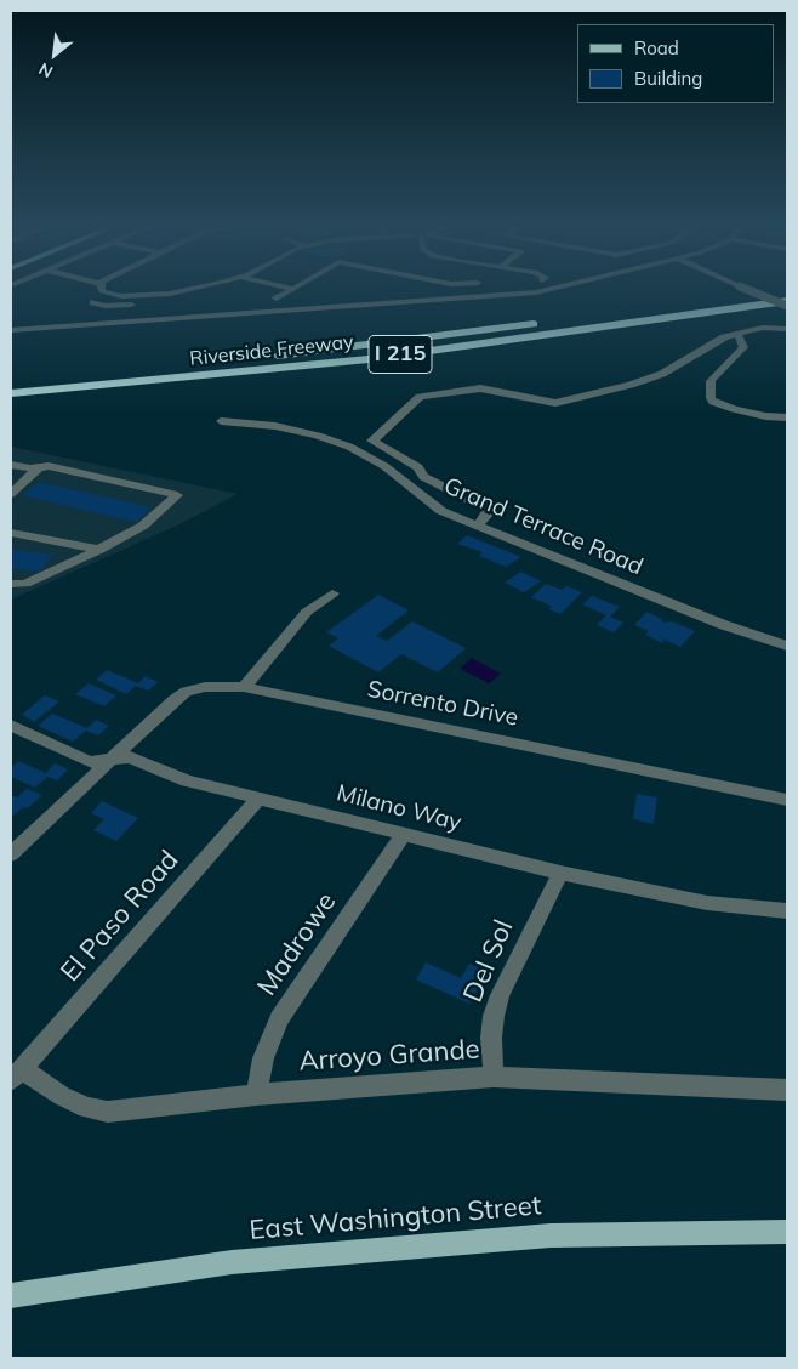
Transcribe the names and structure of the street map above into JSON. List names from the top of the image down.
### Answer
{
  "streets": {
    "highway": ["Riverside Freeway", "I 215"],
    "main road": ["East Washington Street"],
    "street": [
      "Grand Terrace Road",
      "Sorrento Drive",
      "Milano Way",
      "El Paso Road",
      "Madrowe",
      "Del Sol",
      "Arroyo Grande"
    ]
  },
  "crossings": [
    ["Sorrento Drive", "Milano Way"],
    ["Milano Way", "El Paso Road"],
    ["Milano Way", "Madrowe"],
    ["Milano Way", "Del Sol"],
    ["El Paso Road", "Arroyo Grande"],
    ["Madrowe", "Arroyo Grande"],
    ["Del Sol", "Arroyo Grande"]
  ],
  "legend": ["Road", "Building"],
  "north": "bottom left"
}
